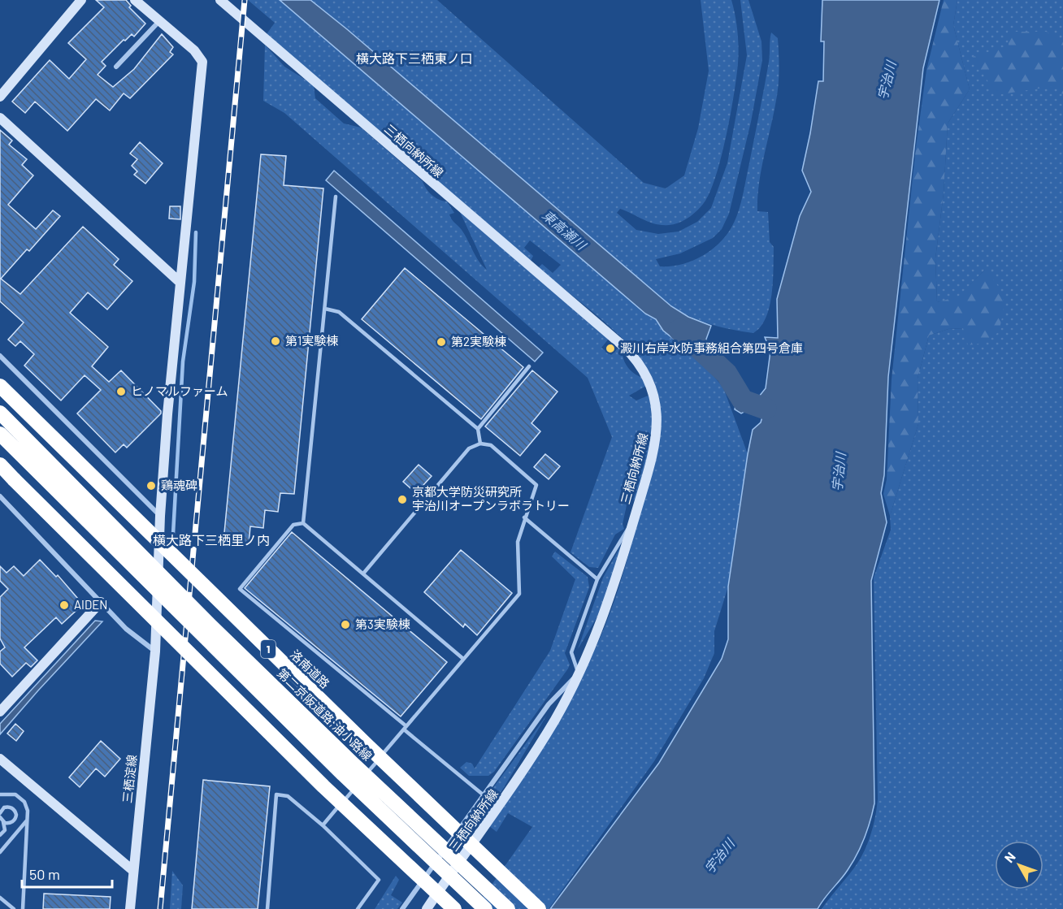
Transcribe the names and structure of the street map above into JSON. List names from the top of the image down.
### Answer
{
  "streets": {
    "highway": ["1", "洛南道路", "第二京阪道路;油小路線"],
    "street": ["三栖向納所線", "三栖淀線"]
  },
  "districts": ["横大路下三栖東ノ口", "横大路下三栖里ノ内"],
  "water": ["宇治川", "東高瀬川"],
  "places": [
    "第1実験棟",
    "第2実験棟",
    "澱川右岸水防事務組合第四号倉庫",
    "ヒノマルファーム",
    "鶏魂碑",
    "京都大学防災研究所 宇治川オープンラボラトリー",
    "AIDEN",
    "第3実験棟"
  ],
  "scale_bar": "50 m",
  "north": "top left"
}
